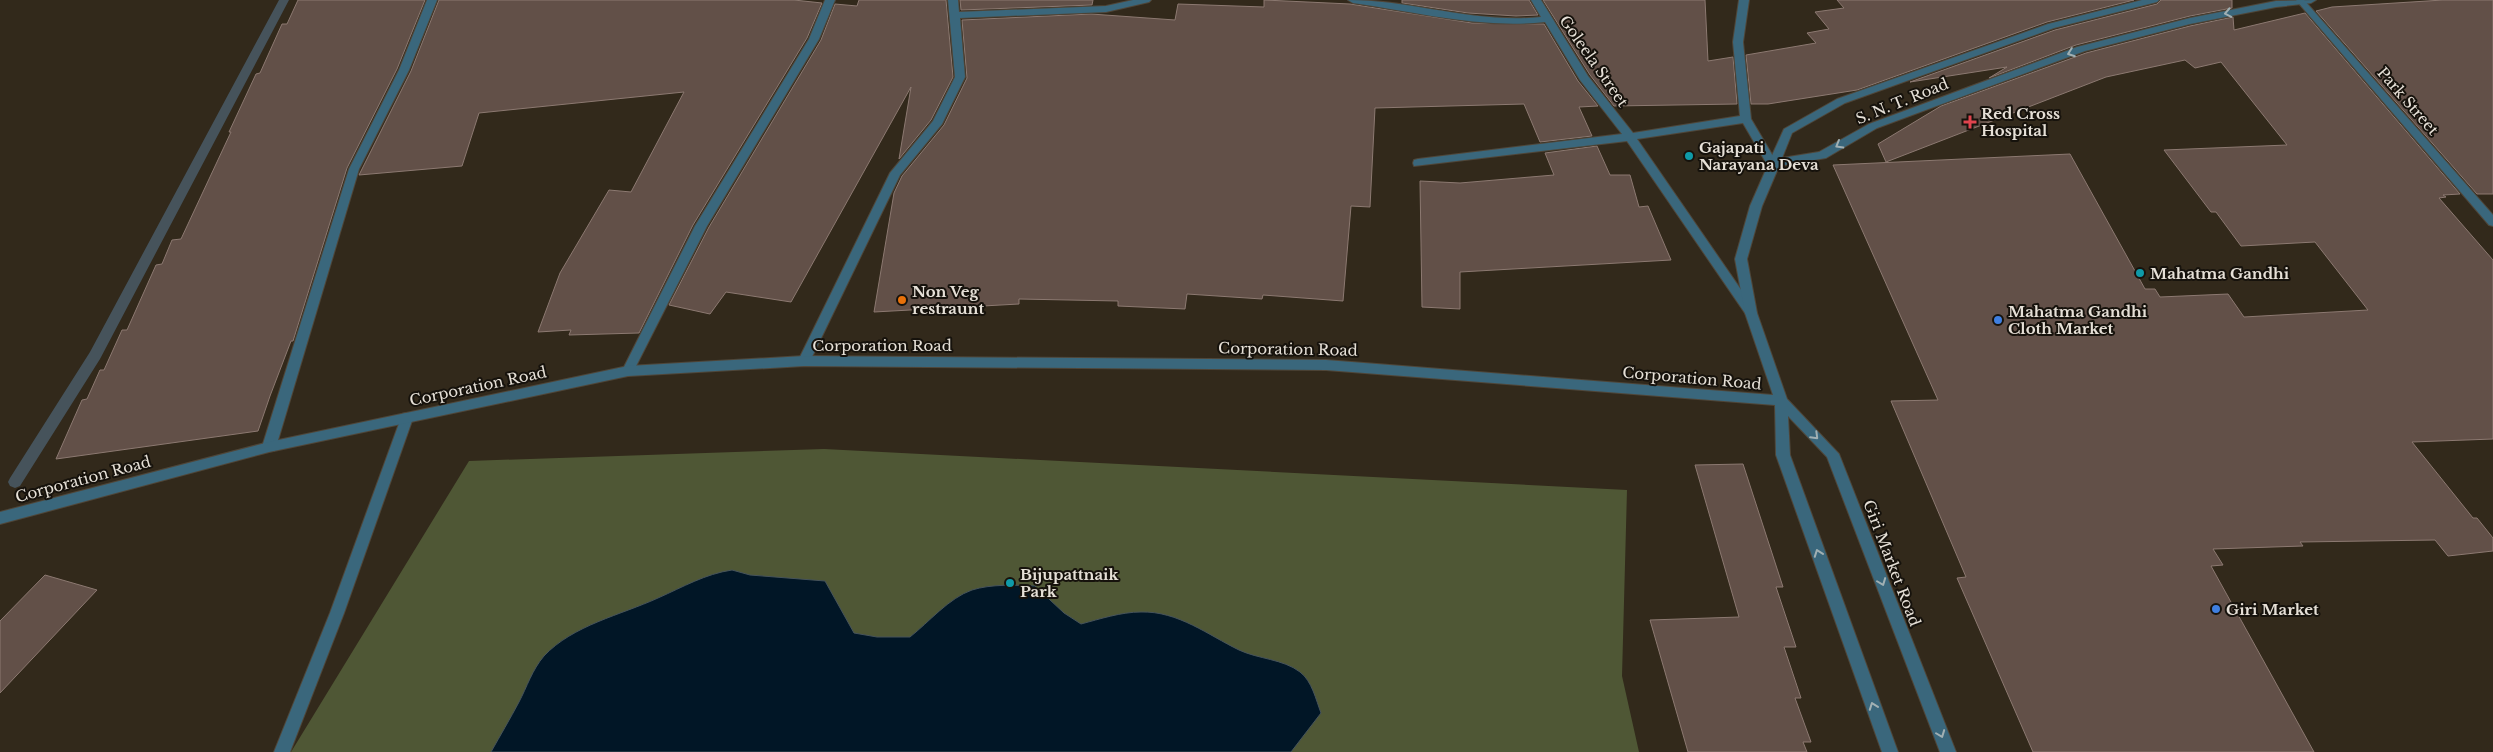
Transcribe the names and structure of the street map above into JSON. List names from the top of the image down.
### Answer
{
  "streets": {
    "street": [
      "Goleela Street",
      "S. N. T. Road",
      "Park Street",
      "Corporation Road",
      "Giri Market Road"
    ]
  },
  "crossings": [
    ["Goleela Street", "Giri Market Road"],
    ["S. N. T. Road", "Park Street"],
    ["S. N. T. Road", "Giri Market Road"],
    ["Corporation Road", "Giri Market Road"]
  ],
  "places": {
    "health": ["Red Cross Hospital"],
    "other": [
      "Gajapati Narayana Deva",
      "Mahatma Gandhi",
      "Non Veg restraunt",
      "Mahatma Gandhi Cloth Market",
      "Bijupattnaik Park",
      "Giri Market"
    ]
  }
}
